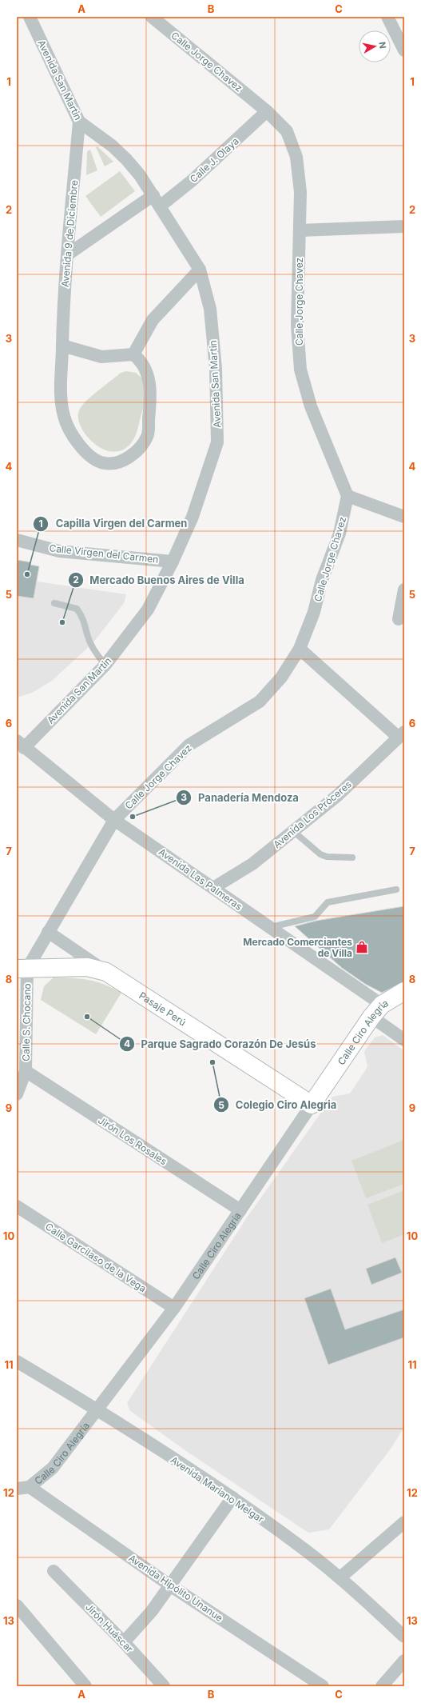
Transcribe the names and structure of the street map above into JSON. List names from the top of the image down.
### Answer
{
  "streets": {
    "street": [
      "Calle Jorge Chavez",
      "Avenida San Martin",
      "Calle J. Olaya",
      "Avenida 9 de Diciembre",
      "Calle Virgen del Carmen",
      "Avenida Los Próceres",
      "Avenida Las Palmeras",
      "Pasaje Perú",
      "Calle S. Chocano",
      "Calle Ciro Alegría",
      "Jirón Los Rosales",
      "Calle Garcilaso de la Vega",
      "Avenida Mariano Melgar",
      "Avenida Hipólito Unanue",
      "Jirón Huáscar"
    ]
  },
  "crossings": [
    ["Calle Jorge Chavez", "Calle J. Olaya"],
    ["Calle Jorge Chavez", "Avenida Las Palmeras"],
    ["Calle Jorge Chavez", "Pasaje Perú"],
    ["Calle Jorge Chavez", "Calle S. Chocano"],
    ["Avenida San Martin", "Calle J. Olaya"],
    ["Avenida San Martin", "Avenida 9 de Diciembre"],
    ["Avenida San Martin", "Calle Virgen del Carmen"],
    ["Avenida San Martin", "Avenida Las Palmeras"],
    ["Avenida Los Próceres", "Avenida Las Palmeras"],
    ["Avenida Las Palmeras", "Calle Ciro Alegría"],
    ["Pasaje Perú", "Calle S. Chocano"],
    ["Pasaje Perú", "Calle Ciro Alegría"],
    ["Calle S. Chocano", "Jirón Los Rosales"],
    ["Calle Ciro Alegría", "Jirón Los Rosales"],
    ["Calle Ciro Alegría", "Calle Garcilaso de la Vega"],
    ["Calle Ciro Alegría", "Avenida Mariano Melgar"],
    ["Calle Ciro Alegría", "Avenida Hipólito Unanue"]
  ],
  "places": {
    "other": [
      "Capilla Virgen del Carmen",
      "Mercado Buenos Aires de Villa",
      "Panadería Mendoza",
      "Parque Sagrado Corazón De Jesús",
      "Colegio Ciro Alegria"
    ],
    "shop": ["Mercado Comerciantes de Villa"]
  },
  "north": "right",
  "grid": {
    "columns": ["A", "B", "C"],
    "rows": [
      "1",
      "2",
      "3",
      "4",
      "5",
      "6",
      "7",
      "8",
      "9",
      "10",
      "11",
      "12",
      "13"
    ]
  }
}
